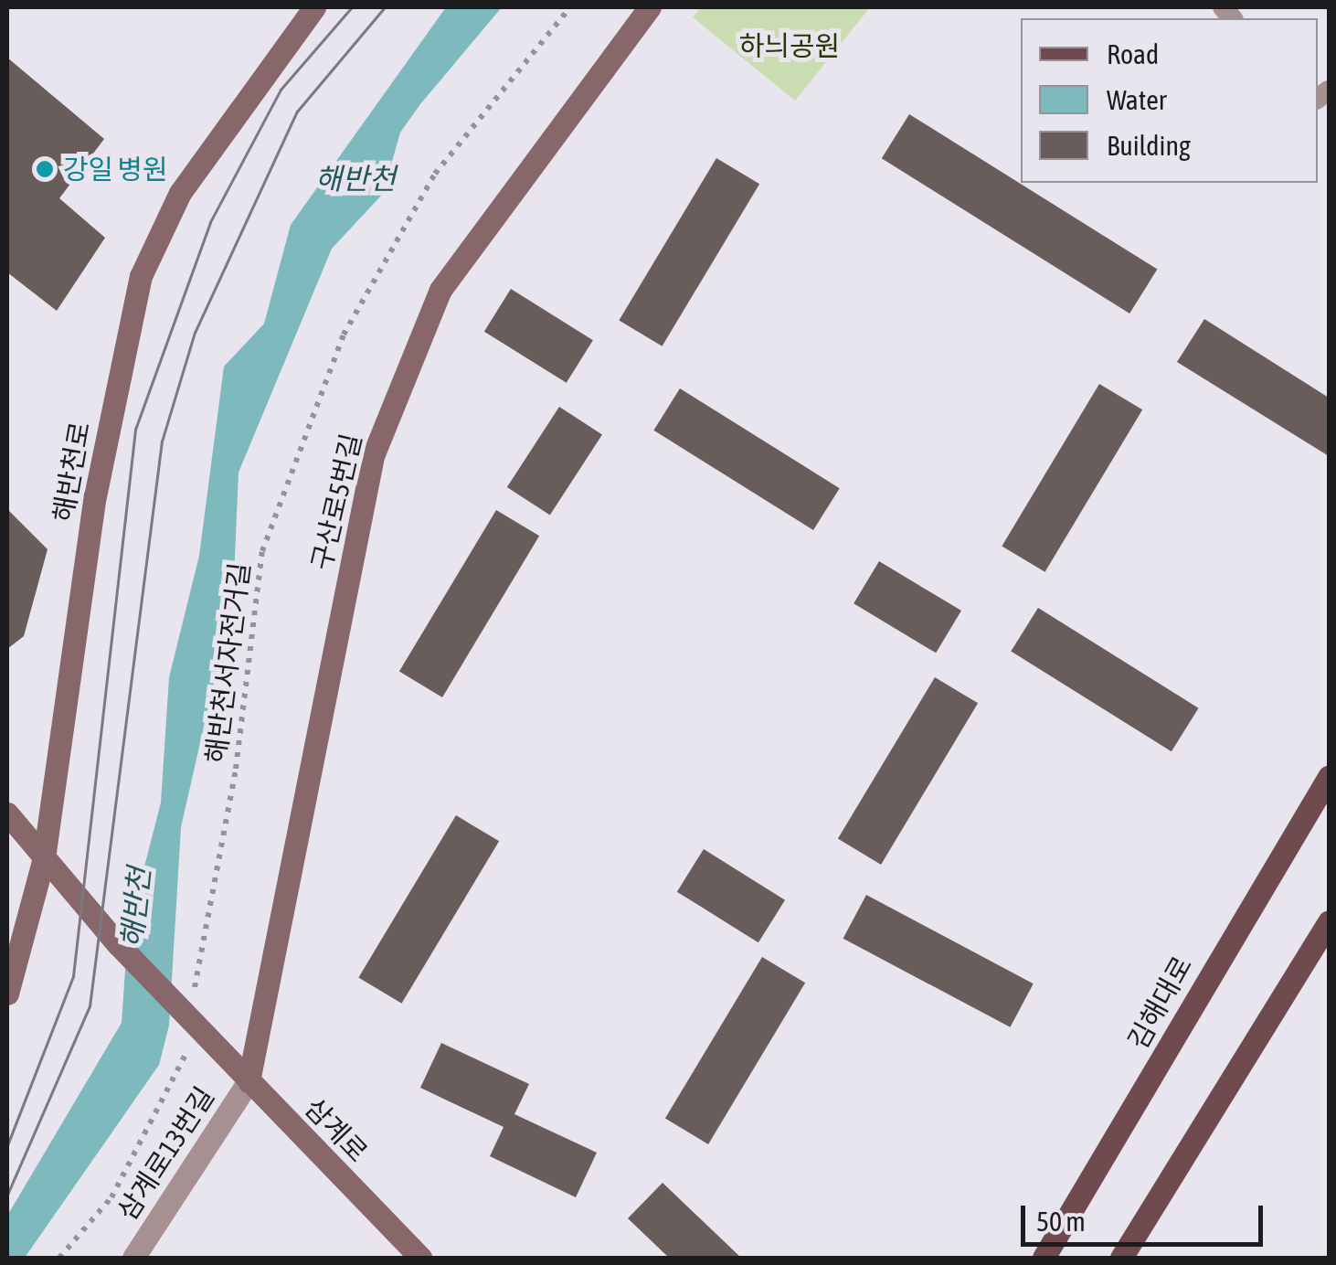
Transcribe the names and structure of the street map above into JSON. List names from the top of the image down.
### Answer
{
  "streets": {
    "main road": ["김해대로"],
    "street": [
      "해반천로",
      "구산로5번길",
      "삼계로",
      "삼계로13번길"
    ],
    "path": ["해반천서자전거길"]
  },
  "crossings": [
    ["해반천로", "삼계로"],
    ["구산로5번길", "삼계로"],
    ["구산로5번길", "삼계로13번길"],
    ["삼계로", "삼계로13번길"]
  ],
  "water": ["해반천"],
  "parks": ["하늬공원"],
  "places": ["강일 병원"],
  "legend": ["Road", "Water", "Building"],
  "scale_bar": "50 m"
}
